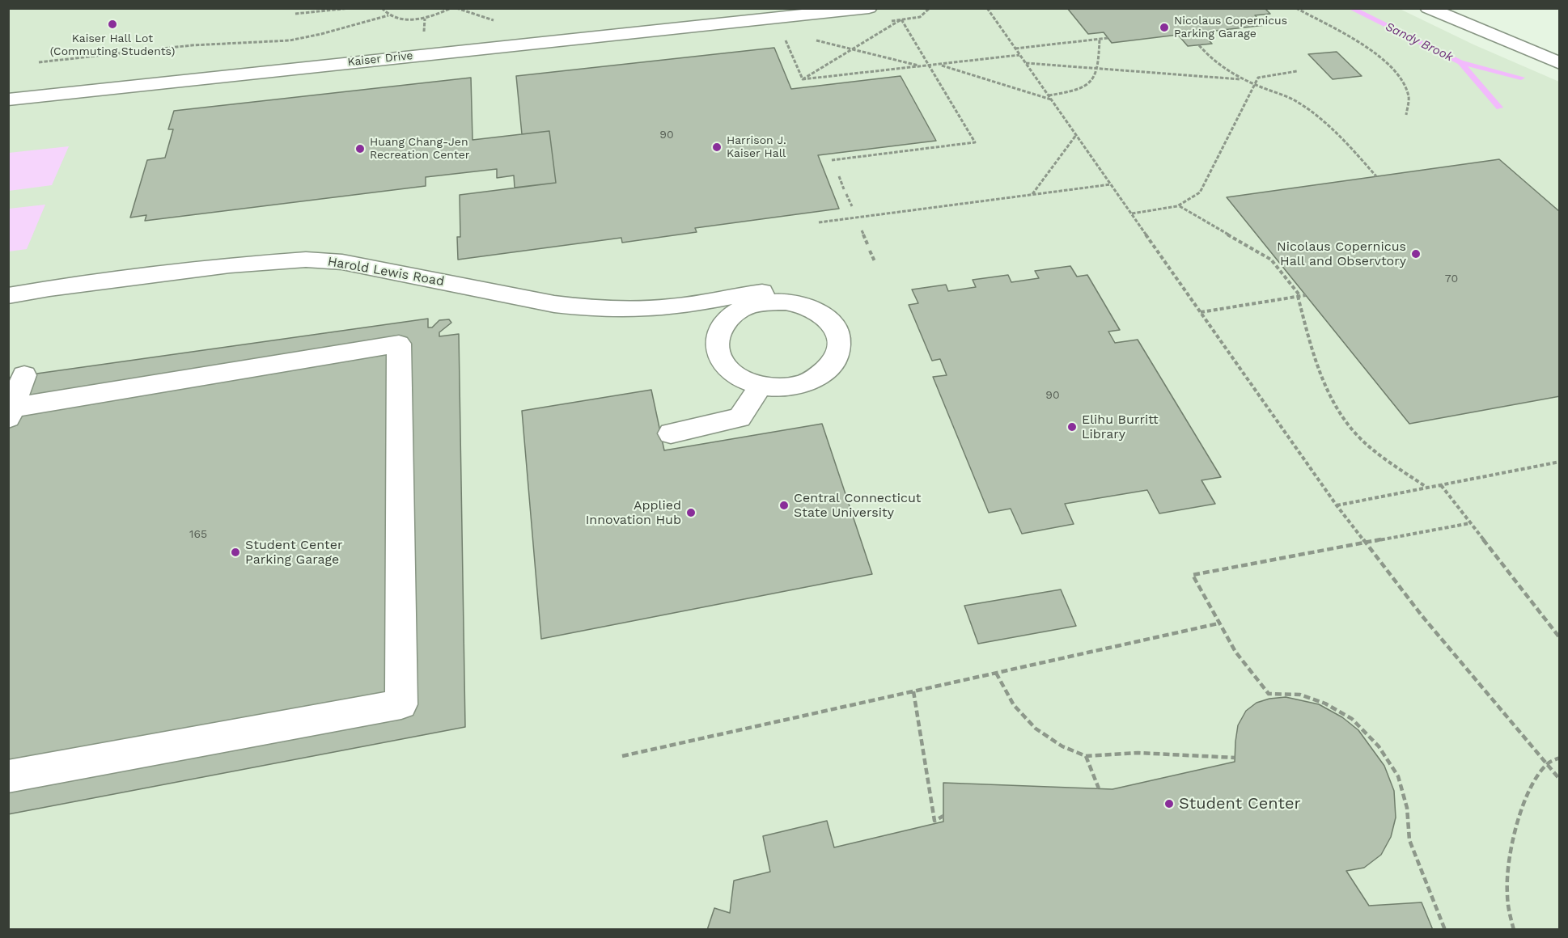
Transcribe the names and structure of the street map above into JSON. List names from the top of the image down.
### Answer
{
  "streets": {
    "street": ["Kaiser Drive", "Harold Lewis Road"]
  },
  "water": ["Sandy Brook"],
  "places": [
    "Kaiser Hall Lot (Commuting Students)",
    "Nicolaus Copernicus Parking Garage",
    "Harrison J. Kaiser Hall",
    "Huang Chang-Jen Recreation Center",
    "Nicolaus Copernicus Hall and Observtory",
    "Elihu Burritt Library",
    "Central Connecticut State University",
    "Applied Innovation Hub",
    "Student Center Parking Garage",
    "Student Center"
  ],
  "house_numbers": [
    "90",
    "70",
    "90",
    "165"
  ]
}
